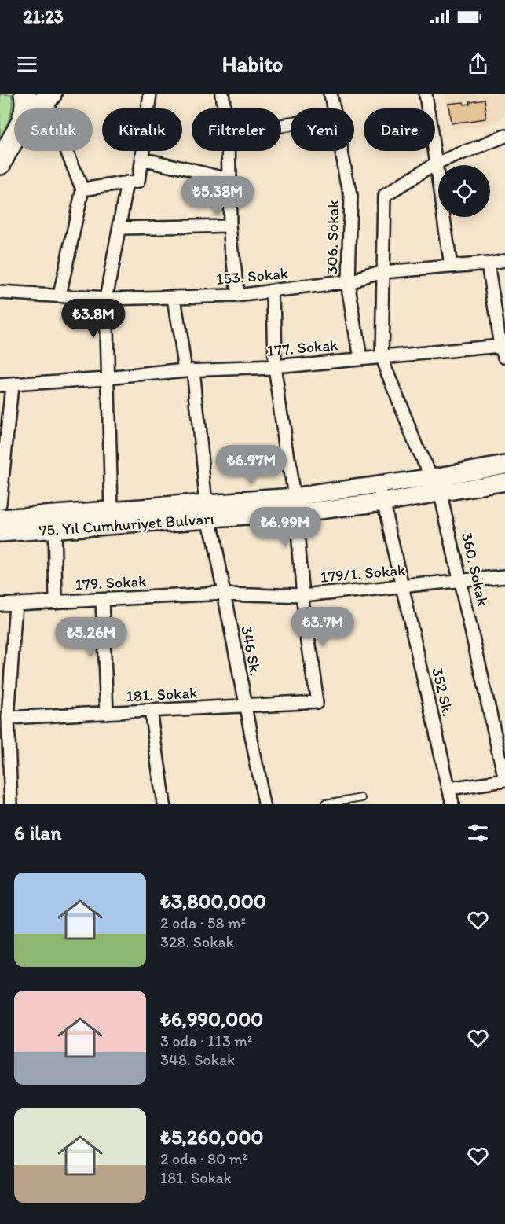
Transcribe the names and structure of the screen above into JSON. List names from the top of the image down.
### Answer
{
  "streets": {
    "street": [
      "306. Sokak",
      "153. Sokak",
      "177. Sokak",
      "75. Yıl Cumhuriyet Bulvarı",
      "360. Sokak",
      "179/1. Sokak",
      "179. Sokak",
      "346 Sk.",
      "352 Sk.",
      "181. Sokak"
    ]
  },
  "crossings": [
    ["306. Sokak", "153. Sokak"],
    ["306. Sokak", "177. Sokak"],
    ["153. Sokak", "346 Sk."],
    ["177. Sokak", "360. Sokak"],
    ["177. Sokak", "346 Sk."],
    ["75. Yıl Cumhuriyet Bulvarı", "360. Sokak"],
    ["75. Yıl Cumhuriyet Bulvarı", "346 Sk."],
    ["75. Yıl Cumhuriyet Bulvarı", "352 Sk."],
    ["360. Sokak", "179/1. Sokak"],
    ["179/1. Sokak", "179. Sokak"],
    ["179/1. Sokak", "346 Sk."],
    ["179/1. Sokak", "352 Sk."],
    ["179/1. Sokak", "181. Sokak"],
    ["179. Sokak", "346 Sk."],
    ["346 Sk.", "181. Sokak"]
  ],
  "page": {
    "status": "21:23",
    "header": "Habito",
    "chip": [
      "Satılık",
      "Kiralık",
      "Filtreler",
      "Yeni",
      "Daire"
    ],
    "price": [
      "₺5.38M",
      "₺3.8M",
      "₺6.97M",
      "₺6.99M",
      "₺3.7M",
      "₺5.26M"
    ],
    "heading": "6 ilan",
    "list": [
      {
        "name": "₺3,800,000",
        "note": "2 oda · 58 m² · 328. Sokak"
      },
      {
        "name": "₺6,990,000",
        "note": "3 oda · 113 m² · 348. Sokak"
      },
      {
        "name": "₺5,260,000",
        "note": "2 oda · 80 m² · 181. Sokak"
      }
    ]
  }
}
